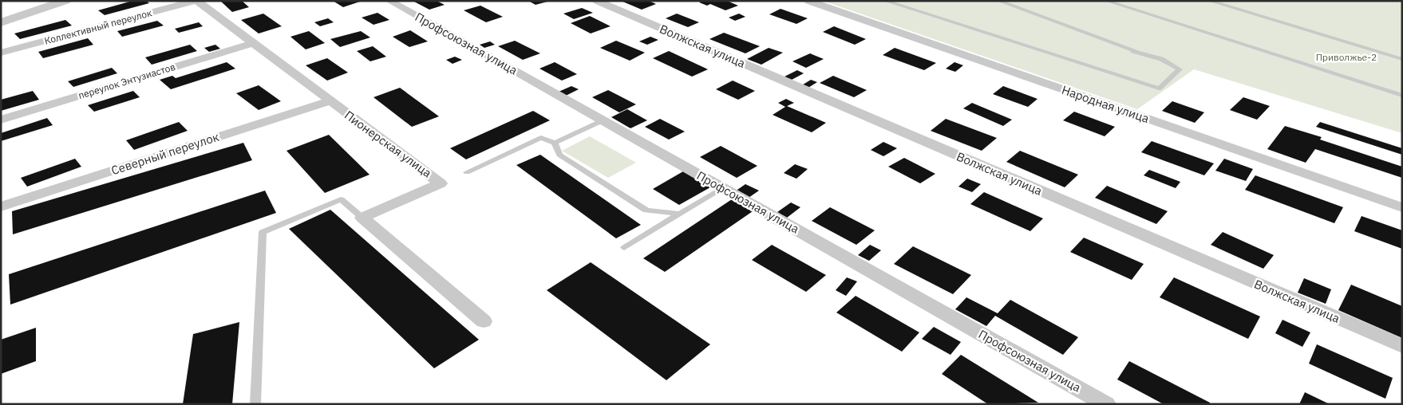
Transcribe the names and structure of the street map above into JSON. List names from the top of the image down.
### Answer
{
  "streets": {
    "street": [
      "Коллективный переулок",
      "Профсоюзная улица",
      "Волжская улица",
      "переулок Энтузиастов",
      "Народная улица",
      "Пионерская улица",
      "Северный переулок"
    ]
  },
  "crossings": [
    ["Коллективный переулок", "Пионерская улица"],
    ["переулок Энтузиастов", "Пионерская улица"],
    ["Пионерская улица", "Северный переулок"]
  ],
  "parks": ["Приволжье-2"]
}
